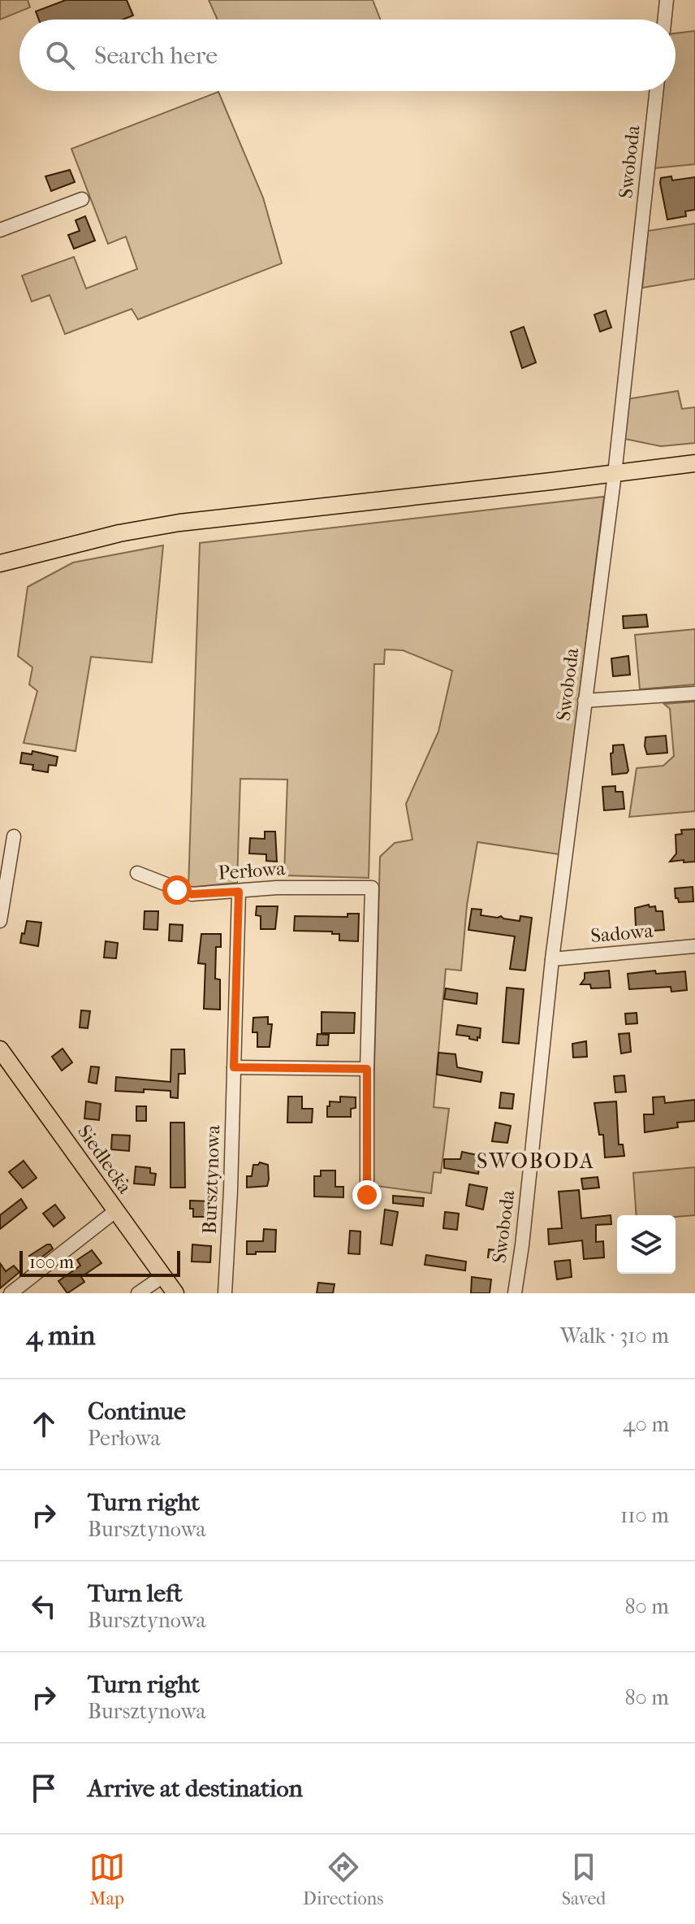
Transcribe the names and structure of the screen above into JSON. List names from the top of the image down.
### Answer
{
  "streets": {
    "main road": ["Siedlecka"],
    "street": [
      "Swoboda",
      "Perłowa",
      "Sadowa",
      "Bursztynowa"
    ]
  },
  "crossings": [
    ["Swoboda", "Sadowa"],
    ["Perłowa", "Bursztynowa"]
  ],
  "districts": ["SWOBODA"],
  "scale_bar": "100 m",
  "page": {
    "search": "Search here",
    "scale": "100 m",
    "heading": ["4 min", "Walk · 310 m"],
    "list": [
      ["Continue", "Perłowa", "40 m"],
      ["Turn right", "Bursztynowa", "110 m"],
      ["Turn left", "Bursztynowa", "80 m"],
      ["Turn right", "Bursztynowa", "80 m"],
      "Arrive at destination"
    ],
    "nav": ["Map", "Directions", "Saved"]
  }
}
